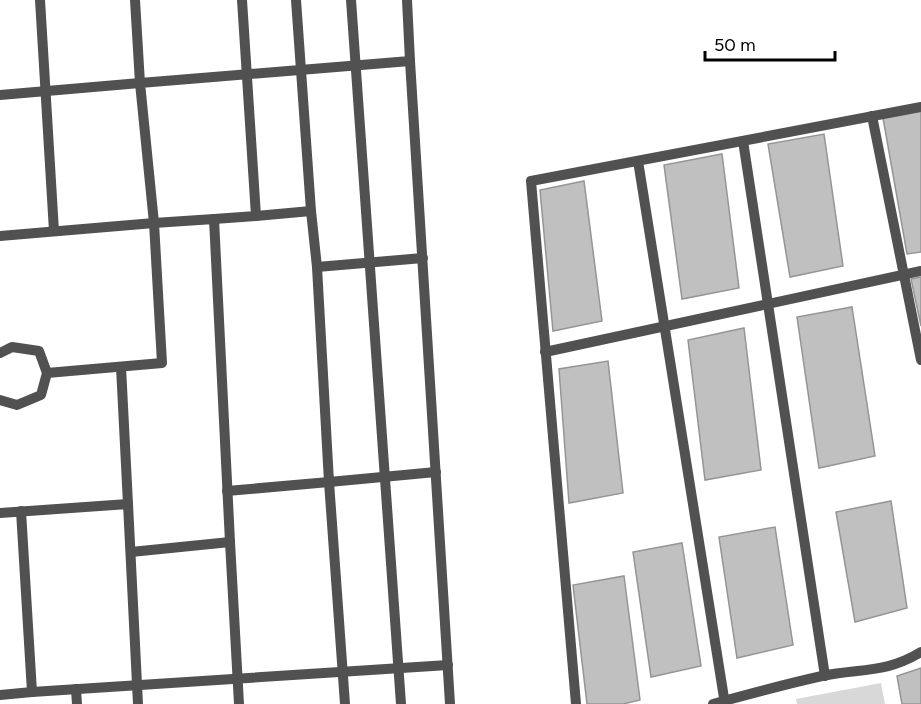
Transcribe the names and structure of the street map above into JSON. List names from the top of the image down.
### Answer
{
  "scale_bar": "50 m"
}
